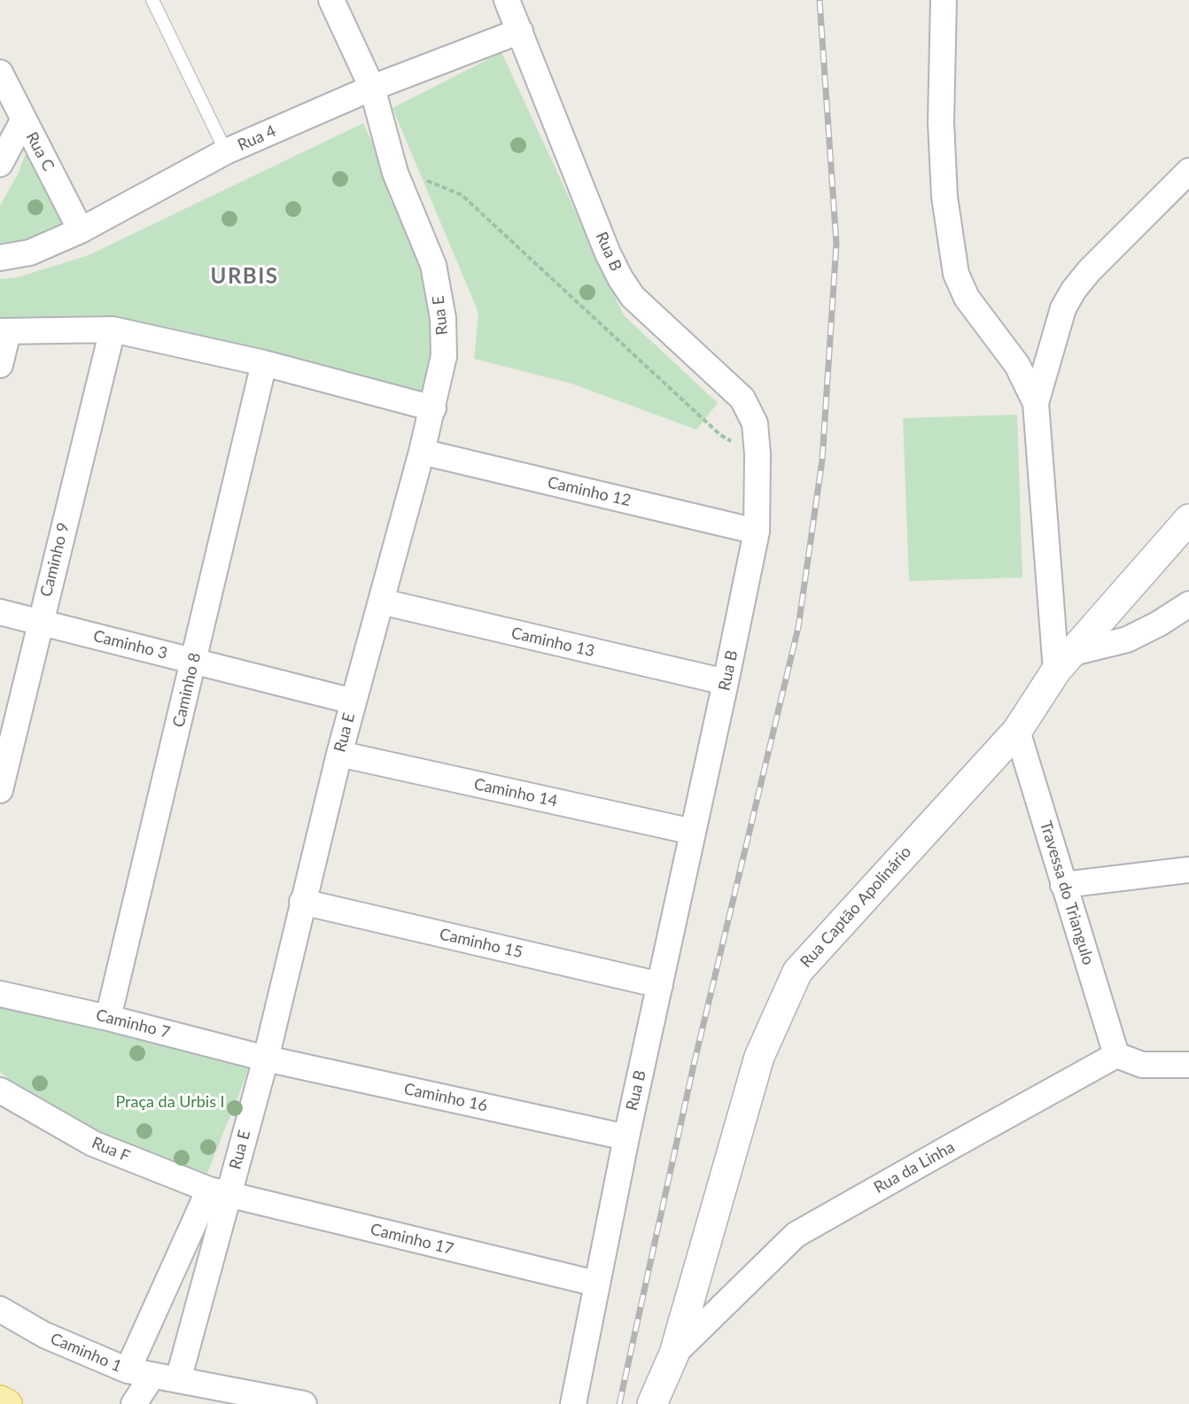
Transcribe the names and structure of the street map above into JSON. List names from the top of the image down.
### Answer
{
  "streets": {
    "street": [
      "Rua 4",
      "Rua C",
      "Rua B",
      "Rua E",
      "Caminho 12",
      "Caminho 9",
      "Caminho 13",
      "Caminho 3",
      "Caminho 8",
      "Caminho 14",
      "Travessa do Triangulo",
      "Rua Captão Apolinário",
      "Caminho 15",
      "Caminho 7",
      "Caminho 16",
      "Rua F",
      "Rua da Linha",
      "Caminho 17",
      "Caminho 1"
    ]
  },
  "crossings": [
    ["Rua 4", "Rua C"],
    ["Rua 4", "Rua B"],
    ["Rua 4", "Rua E"],
    ["Rua B", "Caminho 12"],
    ["Rua B", "Caminho 13"],
    ["Rua B", "Caminho 14"],
    ["Rua B", "Caminho 15"],
    ["Rua B", "Caminho 16"],
    ["Rua B", "Caminho 17"],
    ["Rua E", "Caminho 12"],
    ["Rua E", "Caminho 13"],
    ["Rua E", "Caminho 3"],
    ["Rua E", "Caminho 14"],
    ["Rua E", "Caminho 15"],
    ["Rua E", "Caminho 7"],
    ["Rua E", "Caminho 16"],
    ["Rua E", "Rua F"],
    ["Rua E", "Caminho 17"],
    ["Rua E", "Caminho 1"],
    ["Caminho 9", "Caminho 3"],
    ["Caminho 3", "Caminho 8"],
    ["Caminho 8", "Caminho 7"],
    ["Travessa do Triangulo", "Rua Captão Apolinário"],
    ["Travessa do Triangulo", "Rua da Linha"],
    ["Rua Captão Apolinário", "Rua da Linha"],
    ["Caminho 7", "Caminho 16"],
    ["Rua F", "Caminho 17"]
  ],
  "districts": ["URBIS"],
  "parks": ["Praça da Urbis I"]
}
